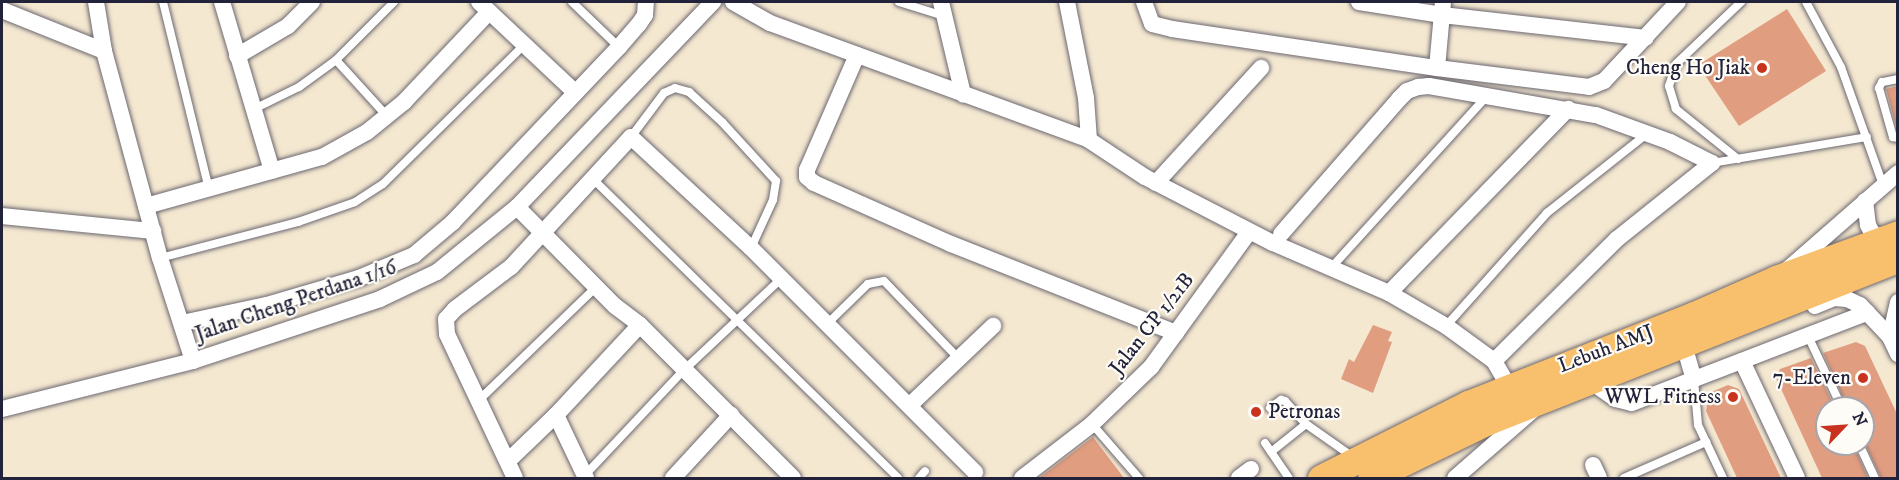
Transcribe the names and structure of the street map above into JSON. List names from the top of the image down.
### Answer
{
  "streets": {
    "highway": ["Lebuh AMJ"],
    "street": ["Jalan Cheng Perdana 1/16", "Jalan CP 1/21B"]
  },
  "places": [
    "Cheng Ho Jiak",
    "7-Eleven",
    "WWL Fitness",
    "Petronas"
  ],
  "north": "top right"
}
